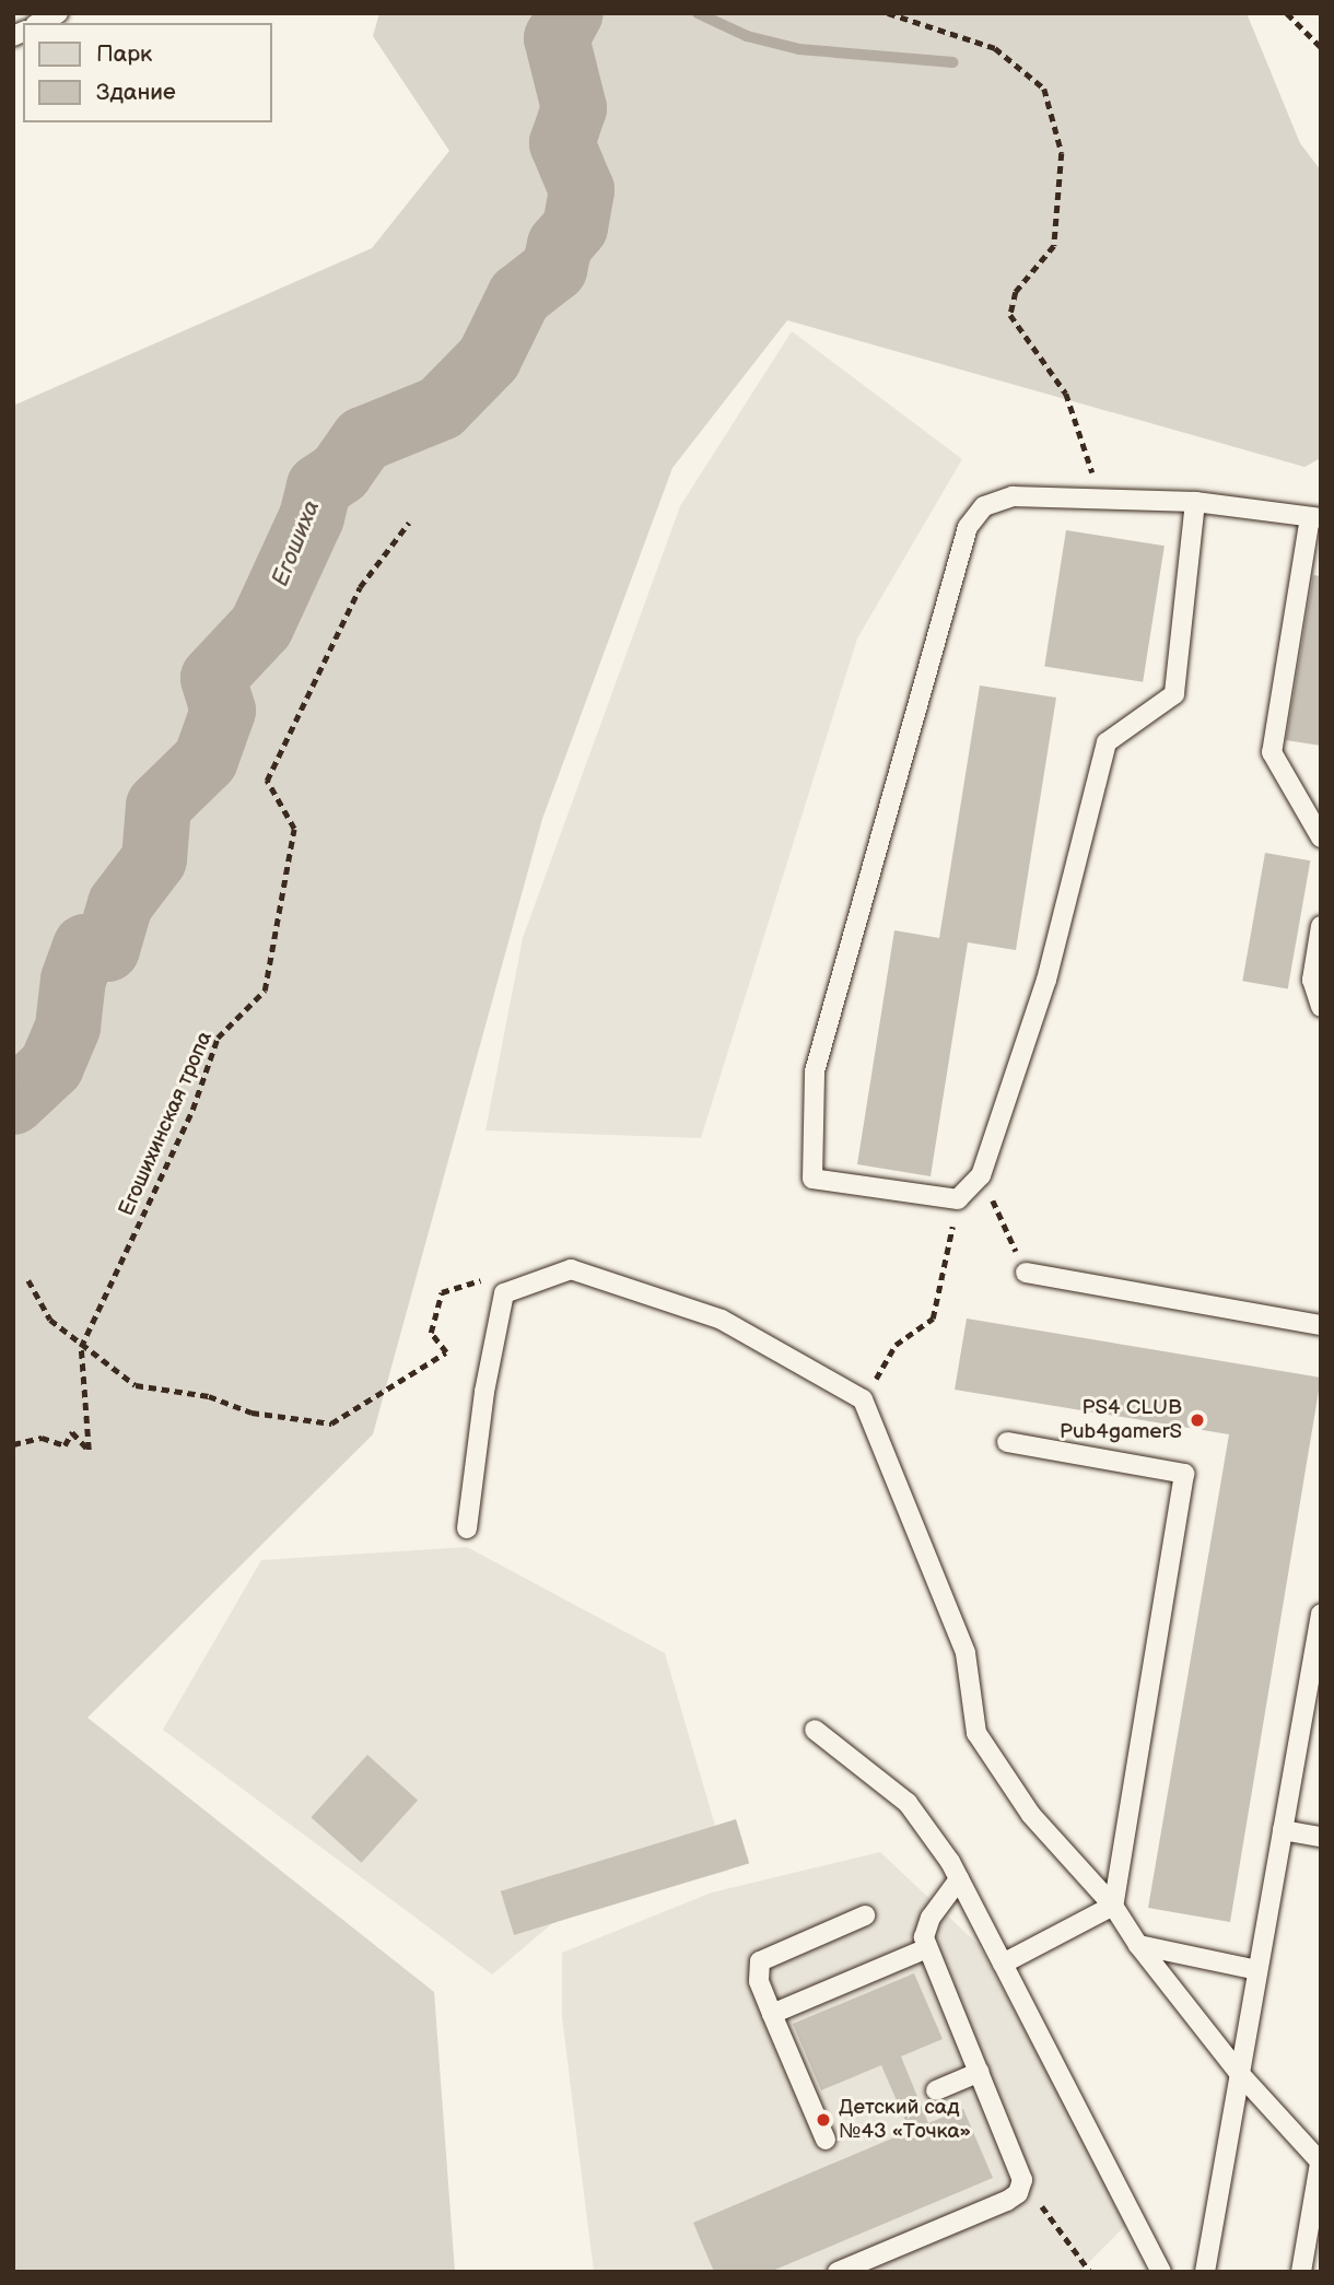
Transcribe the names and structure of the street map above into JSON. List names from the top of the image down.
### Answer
{
  "streets": {
    "path": ["Егошихинская тропа"]
  },
  "water": ["Егошиха"],
  "places": ["PS4 CLUB Pub4gamerS", "Детский сад №43 «Точка»"],
  "legend": ["Парк", "Здание"]
}
